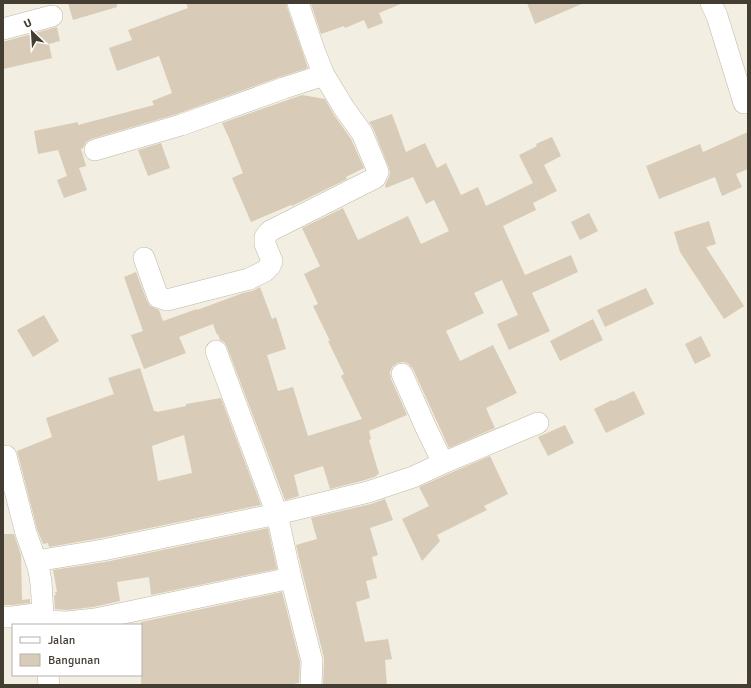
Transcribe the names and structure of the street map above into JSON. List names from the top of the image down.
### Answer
{
  "legend": ["Jalan", "Bangunan"],
  "north": "top left"
}
